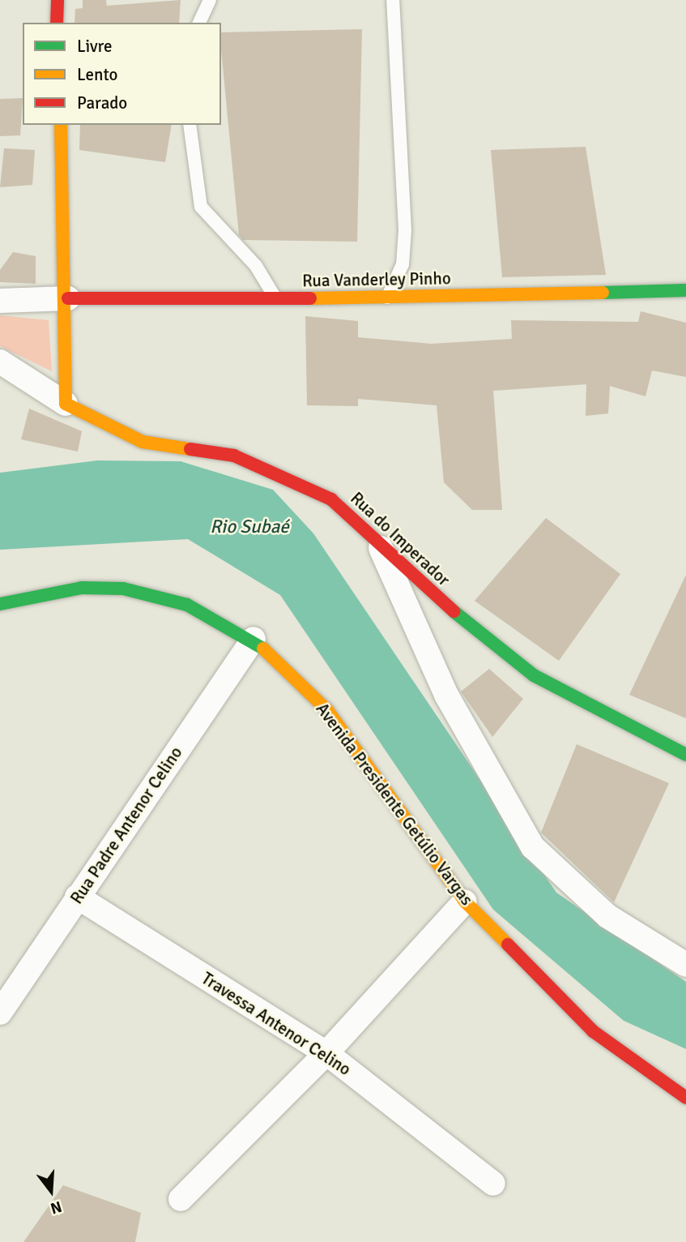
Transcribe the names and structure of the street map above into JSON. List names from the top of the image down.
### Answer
{
  "streets": {
    "main road": ["Rua Vanderley Pinho", "Rua do Imperador", "Avenida Presidente Getúlio Vargas"],
    "street": ["Rua Padre Antenor Celino", "Travessa Antenor Celino"]
  },
  "crossings": [
    ["Avenida Presidente Getúlio Vargas", "Rua Padre Antenor Celino"],
    ["Rua Padre Antenor Celino", "Travessa Antenor Celino"]
  ],
  "water": ["Rio Subaé"],
  "legend": ["Livre", "Lento", "Parado"],
  "north": "bottom"
}
